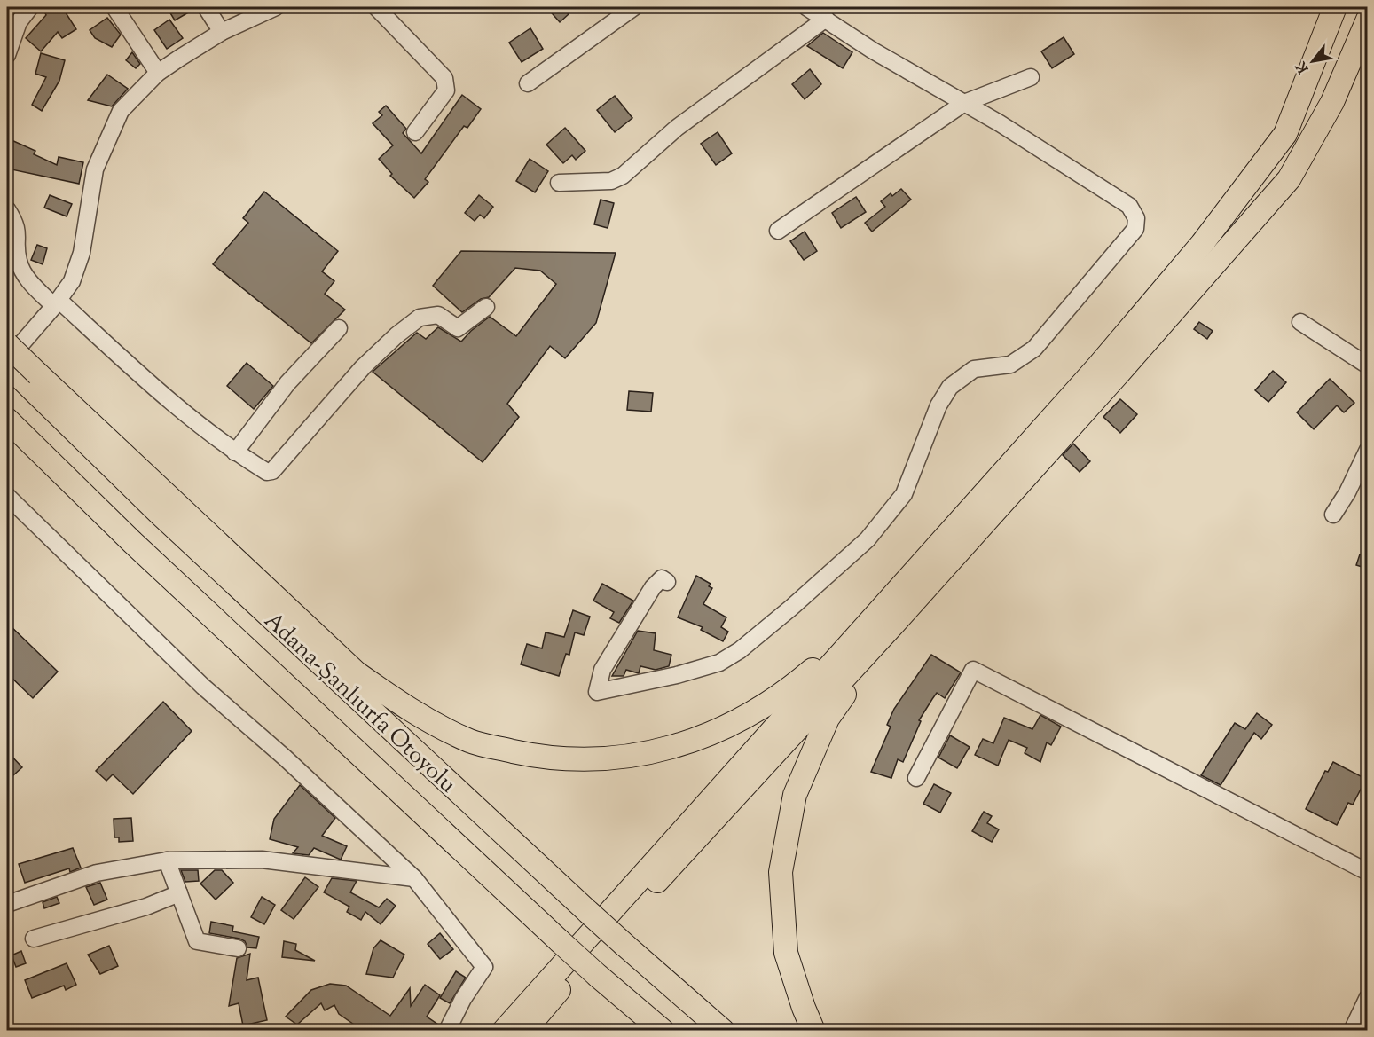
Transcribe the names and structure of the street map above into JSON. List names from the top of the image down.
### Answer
{
  "streets": {
    "highway": ["Adana-Şanlıurfa Otoyolu"]
  },
  "north": "bottom left"
}
